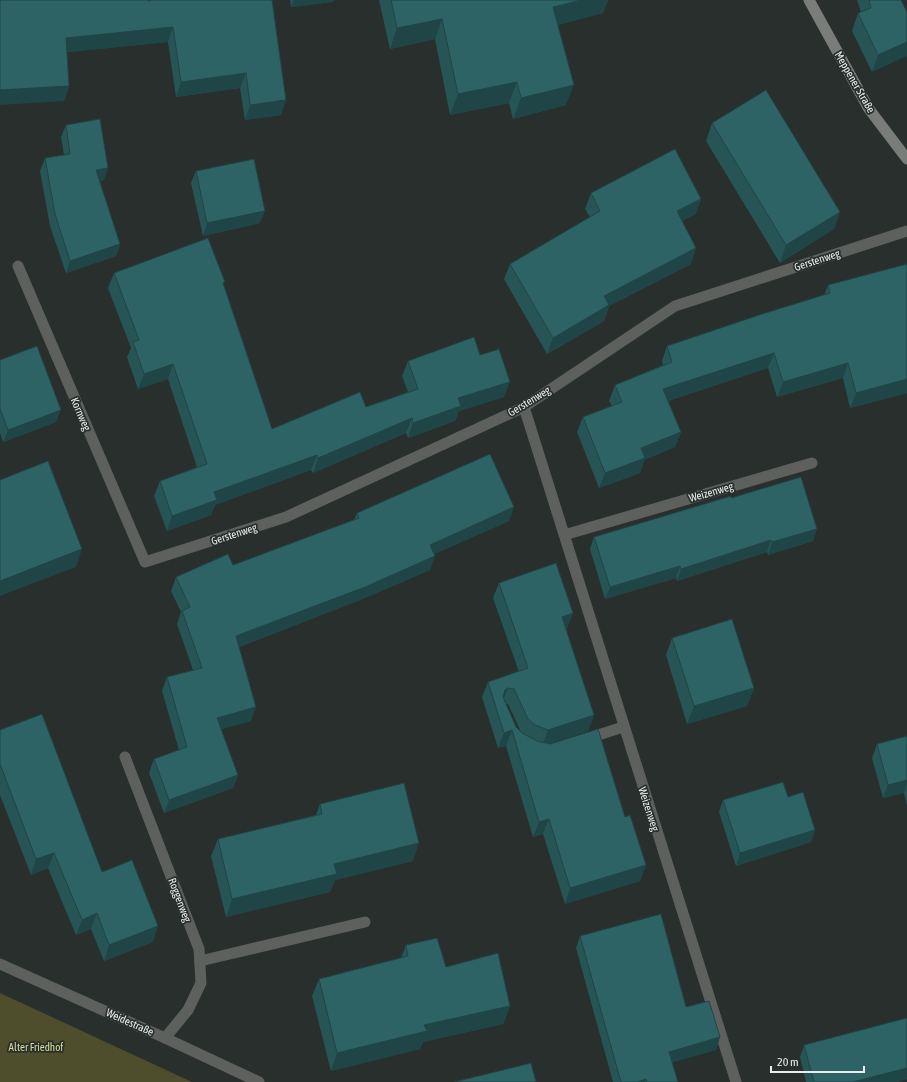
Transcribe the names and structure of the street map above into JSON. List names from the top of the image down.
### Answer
{
  "streets": {
    "main road": ["Meppener Straße"],
    "street": [
      "Gerstenweg",
      "Kornweg",
      "Weizenweg",
      "Roggenweg",
      "Weidestraße"
    ]
  },
  "crossings": [
    ["Gerstenweg", "Kornweg"],
    ["Gerstenweg", "Weizenweg"],
    ["Roggenweg", "Weidestraße"]
  ],
  "parks": ["Alter Friedhof"],
  "scale_bar": "20 m"
}
